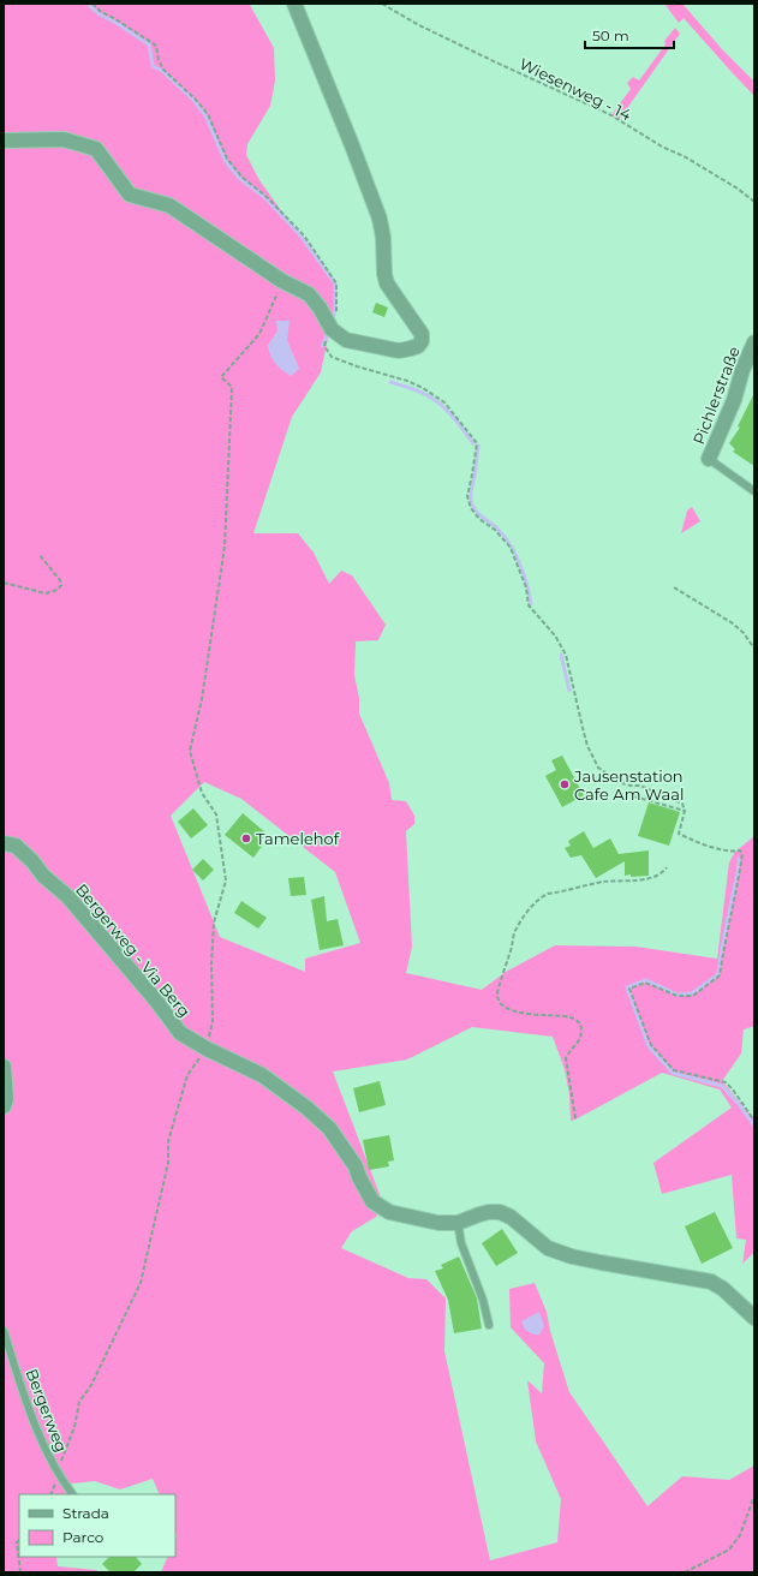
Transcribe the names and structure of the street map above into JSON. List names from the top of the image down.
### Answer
{
  "streets": {
    "street": ["Pichlerstraße", "Bergerweg - Via Berg"],
    "lane": ["Bergerweg"],
    "path": ["Wiesenweg - 14"]
  },
  "places": ["Jausenstation Cafe Am Waal", "Tamelehof"],
  "legend": ["Strada", "Parco"],
  "scale_bar": "50 m"
}
